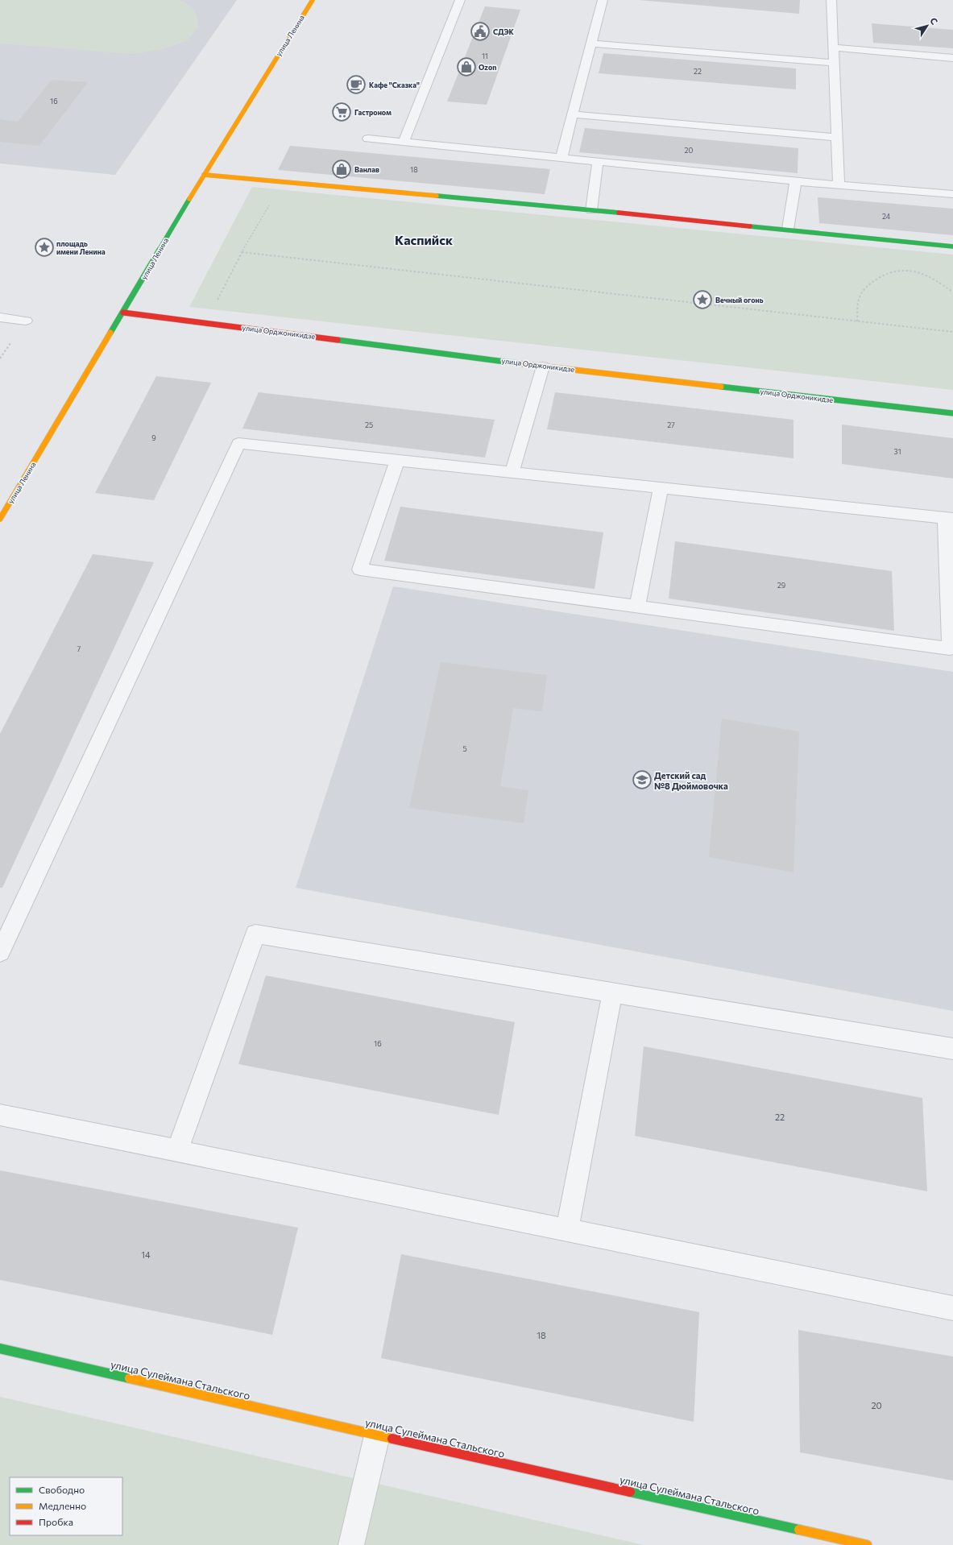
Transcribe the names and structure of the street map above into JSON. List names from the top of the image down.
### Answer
{
  "streets": {
    "street": ["улица Ленина", "улица Орджоникидзе", "улица Сулеймана Стальского"]
  },
  "crossings": [
    ["улица Ленина", "улица Орджоникидзе"]
  ],
  "districts": ["Каспийск"],
  "places": {
    "public building": ["СДЭК"],
    "shop": ["Ozon", "Ванлав"],
    "cafe": ["Кафе \"Сказка\""],
    "supermarket": ["Гастроном"],
    "place": ["площадь имени Ленина", "Вечный огонь"],
    "school or university": ["Детский сад №8 Дюймовочка"]
  },
  "house_numbers": [
    "11",
    "22",
    "16",
    "20",
    "18",
    "24",
    "25",
    "27",
    "9",
    "31",
    "29",
    "7",
    "5",
    "16",
    "22",
    "14",
    "18",
    "20"
  ],
  "legend": ["Свободно", "Медленно", "Пробка"],
  "north": "top right"
}
